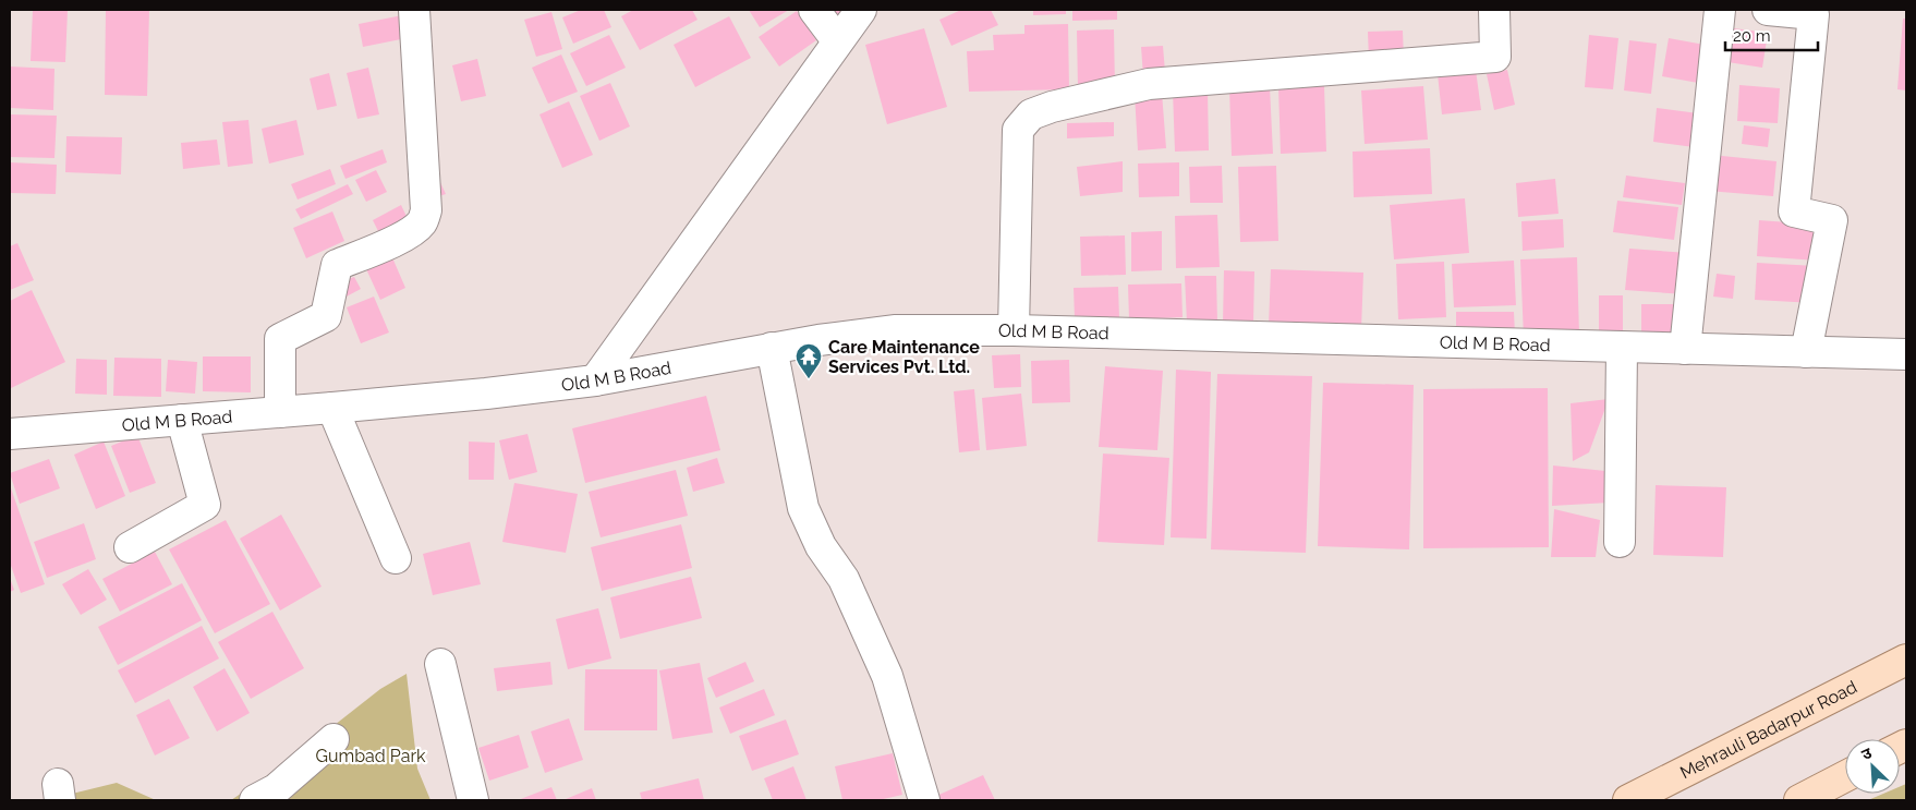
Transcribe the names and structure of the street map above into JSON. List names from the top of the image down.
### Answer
{
  "streets": {
    "main road": ["Mehrauli Badarpur Road"],
    "street": ["Old M B Road"]
  },
  "parks": ["Gumbad Park"],
  "places": {
    "temple": ["Care Maintenance Services Pvt. Ltd."]
  },
  "scale_bar": "20 m",
  "north": "top left"
}
